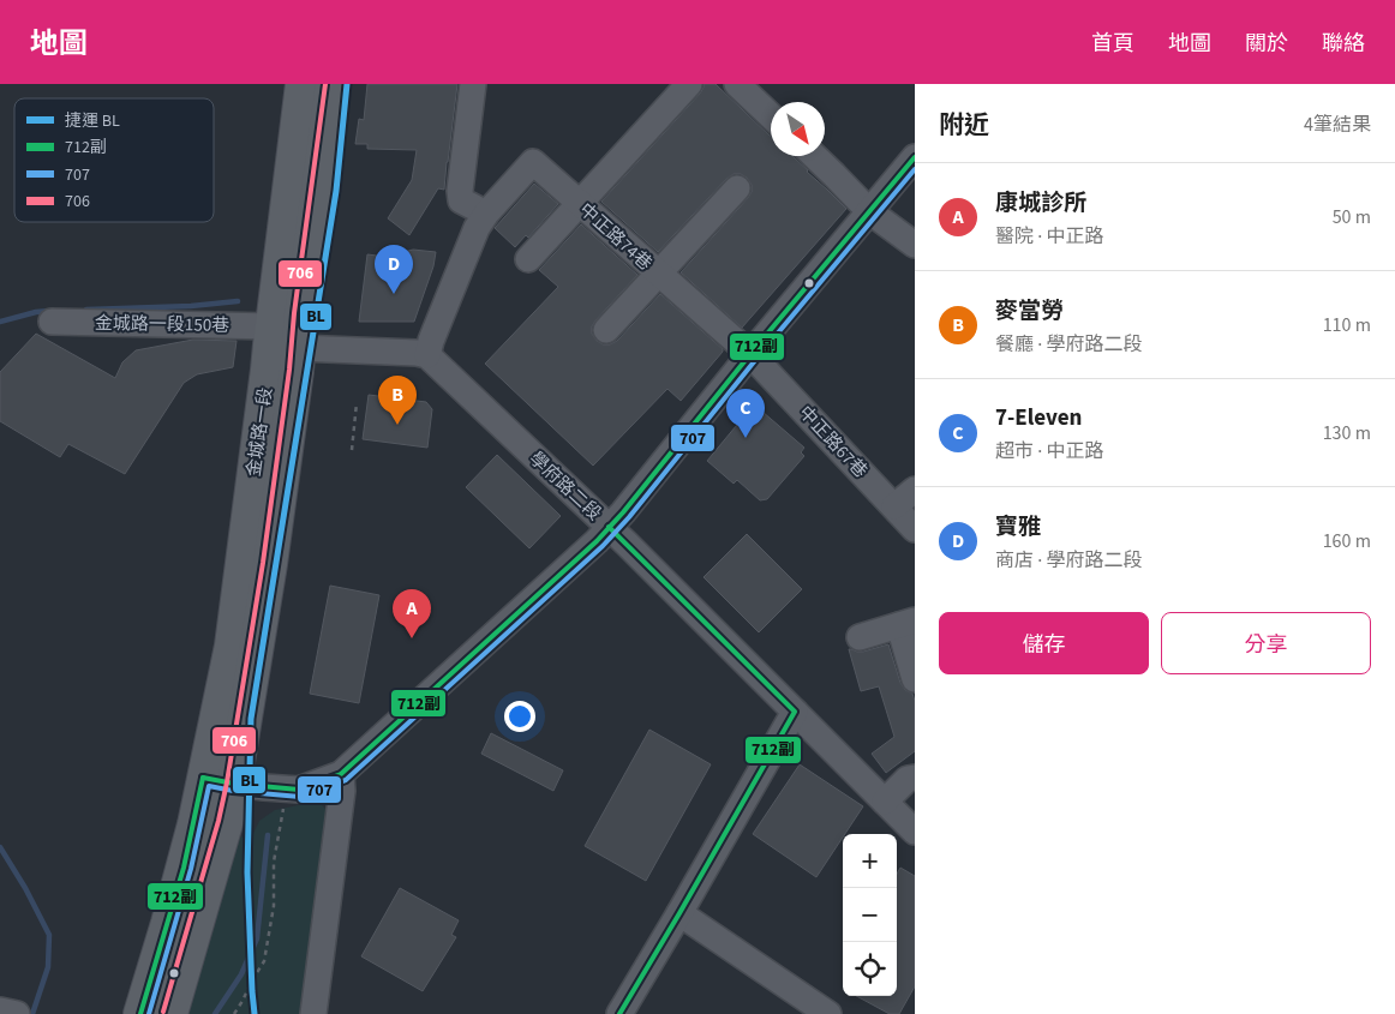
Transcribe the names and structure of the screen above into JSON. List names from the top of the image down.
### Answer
{
  "streets": {
    "main road": ["金城路一段"],
    "street": [
      "中正路74巷",
      "金城路一段150巷",
      "中正路67巷",
      "學府路二段"
    ]
  },
  "crossings": [
    ["中正路74巷", "中正路67巷"],
    ["金城路一段150巷", "金城路一段"]
  ],
  "lines": [
    "metro line BL",
    "transit line 706",
    "transit line 712副",
    "transit line 707"
  ],
  "legend": [
    "捷運 BL",
    "712副",
    "707",
    "706"
  ],
  "north": "bottom right",
  "page": {
    "header": "地圖",
    "nav": [
      "首頁",
      "地圖",
      "關於",
      "聯絡"
    ],
    "heading": ["附近", "4筆結果"],
    "list": [
      {
        "mark": "A",
        "name": "康城診所",
        "note": "醫院 · 中正路",
        "value": "50 m"
      },
      {
        "mark": "B",
        "name": "麥當勞",
        "note": "餐廳 · 學府路二段",
        "value": "110 m"
      },
      {
        "mark": "C",
        "name": "7-Eleven",
        "note": "超市 · 中正路",
        "value": "130 m"
      },
      {
        "mark": "D",
        "name": "寶雅",
        "note": "商店 · 學府路二段",
        "value": "160 m"
      }
    ],
    "pins": [
      "D",
      "B",
      "C",
      "A"
    ],
    "buttons": ["儲存", "分享"],
    "map_buttons": ["+", "−"]
  }
}
